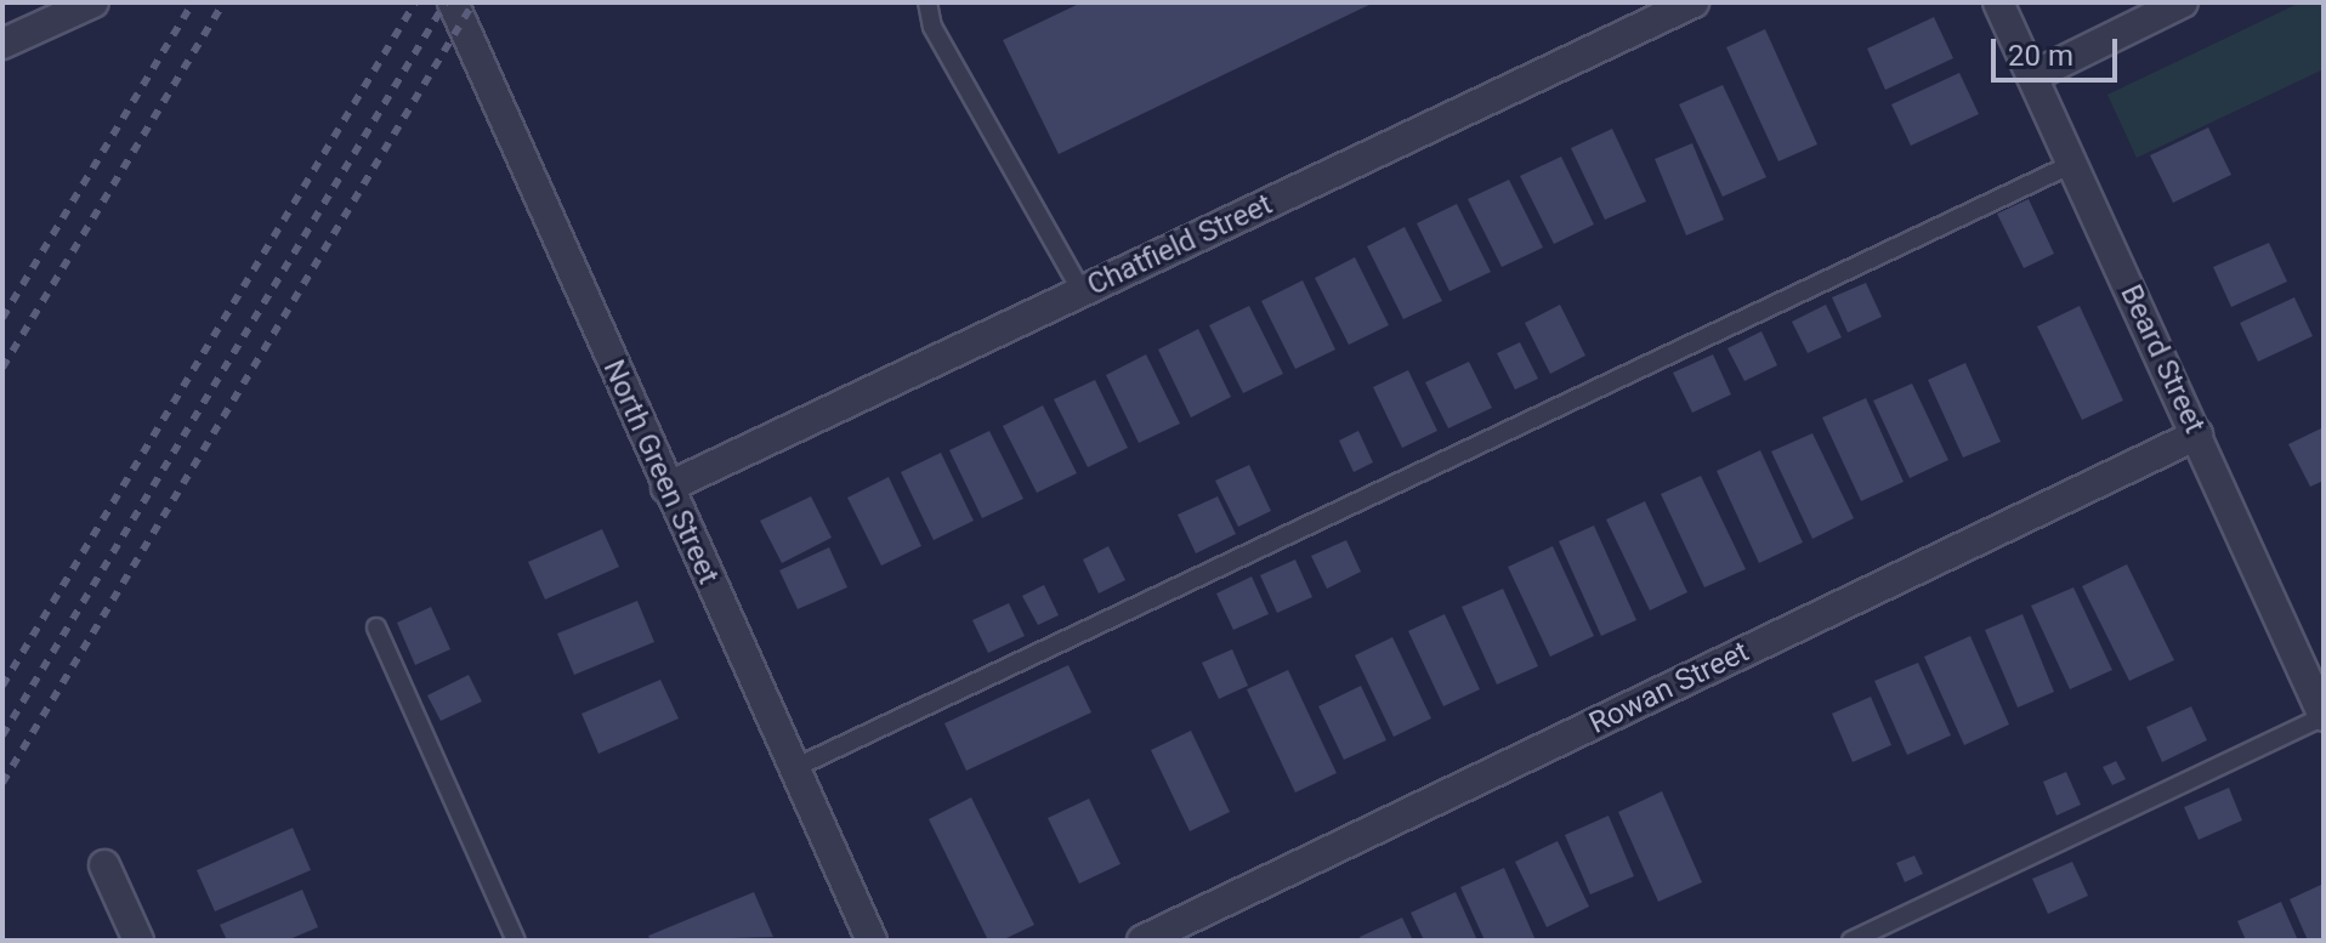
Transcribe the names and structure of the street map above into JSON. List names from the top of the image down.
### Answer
{
  "streets": {
    "street": [
      "Chatfield Street",
      "Beard Street",
      "North Green Street",
      "Rowan Street"
    ]
  },
  "crossings": [
    ["Chatfield Street", "North Green Street"],
    ["Beard Street", "Rowan Street"]
  ],
  "scale_bar": "20 m"
}
